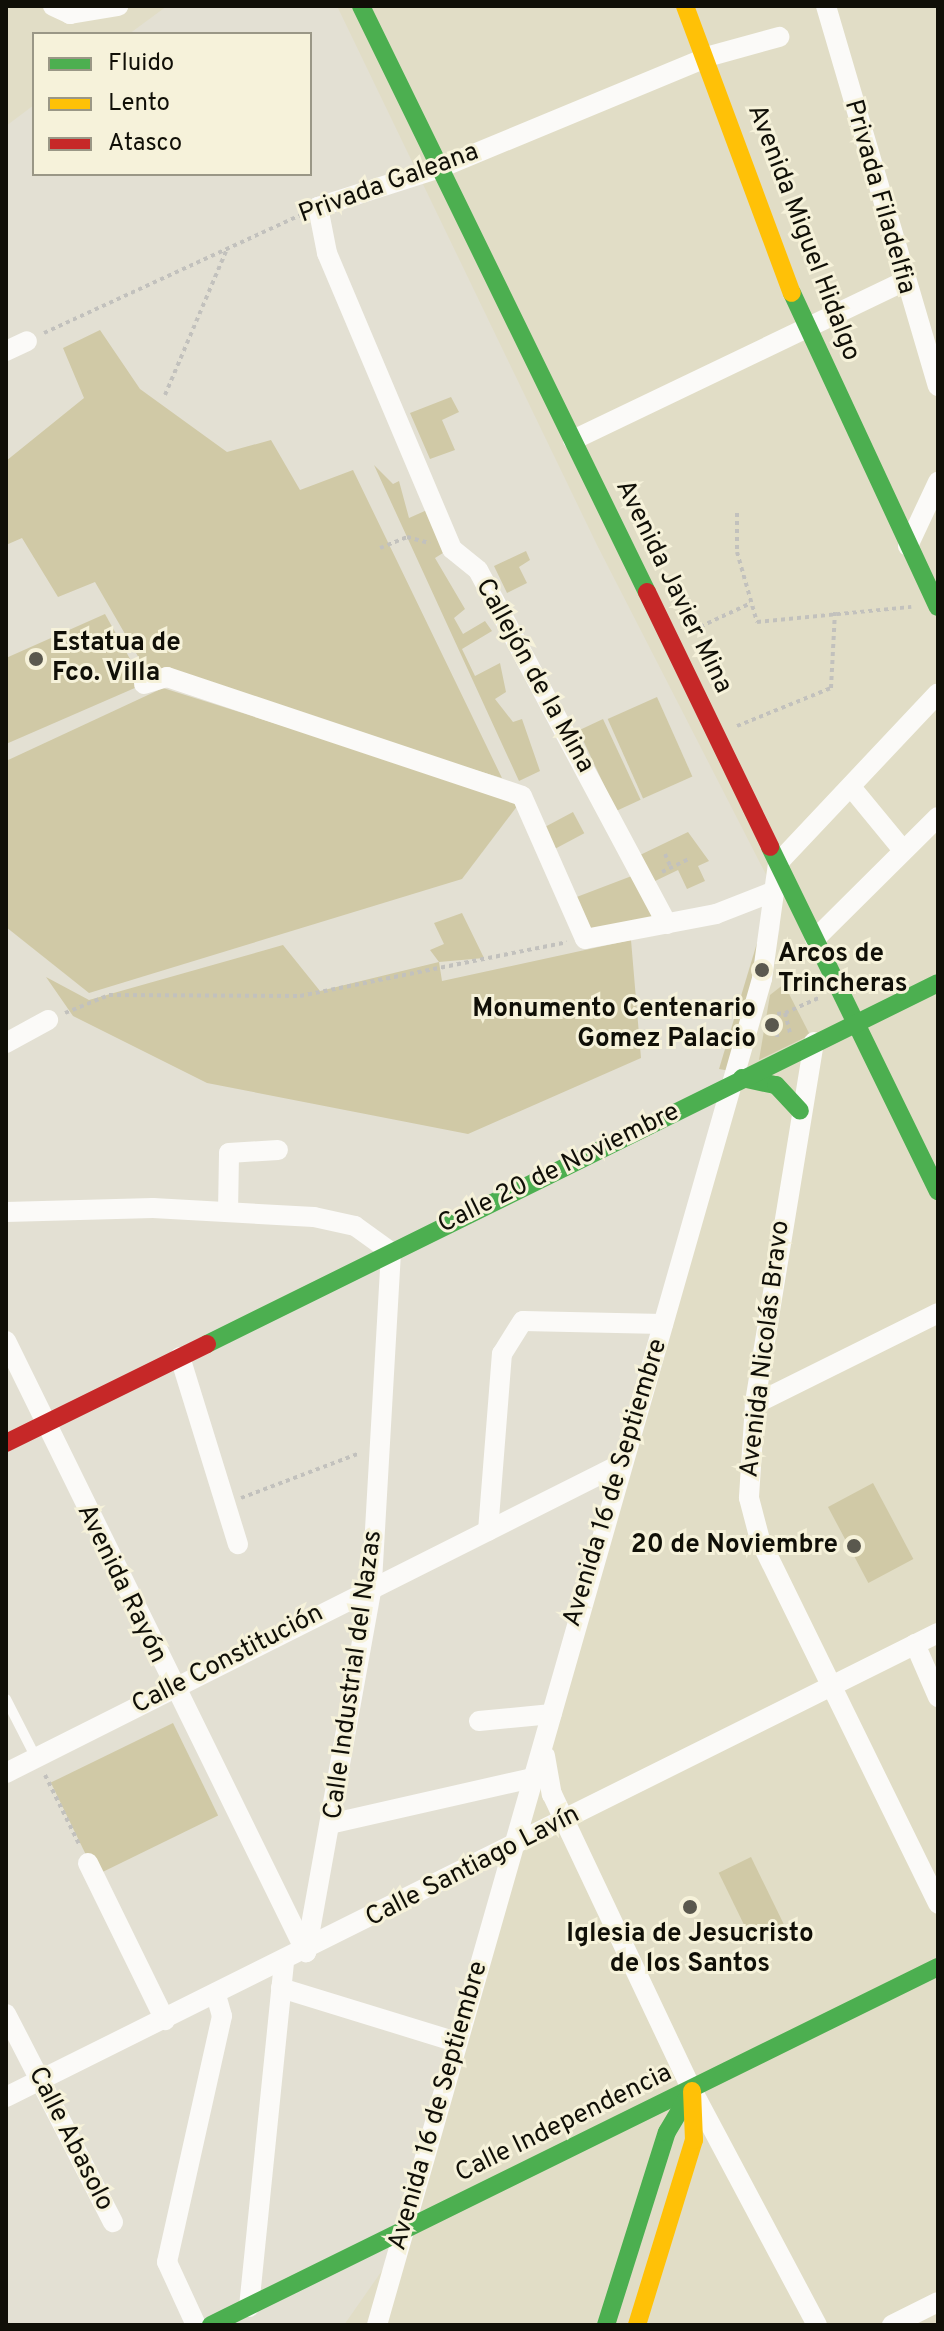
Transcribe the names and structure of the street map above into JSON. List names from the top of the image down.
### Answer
{
  "streets": {
    "main road": [
      "Avenida Miguel Hidalgo",
      "Avenida Javier Mina",
      "Calle 20 de Noviembre",
      "Calle Independencia"
    ],
    "street": [
      "Privada Galeana",
      "Privada Filadelfia",
      "Callejón de la Mina",
      "Avenida Nicolás Bravo",
      "Avenida 16 de Septiembre",
      "Avenida Rayón",
      "Calle Constitución",
      "Calle Industrial del Nazas",
      "Calle Santiago Lavín",
      "Calle Abasolo"
    ]
  },
  "crossings": [
    ["Privada Galeana", "Avenida Miguel Hidalgo"],
    ["Privada Galeana", "Avenida Javier Mina"],
    ["Privada Galeana", "Callejón de la Mina"],
    ["Avenida Javier Mina", "Calle 20 de Noviembre"],
    ["Avenida Javier Mina", "Avenida 16 de Septiembre"],
    ["Calle 20 de Noviembre", "Avenida Nicolás Bravo"],
    ["Calle 20 de Noviembre", "Avenida 16 de Septiembre"],
    ["Calle 20 de Noviembre", "Avenida Rayón"],
    ["Calle 20 de Noviembre", "Calle Industrial del Nazas"],
    ["Avenida Nicolás Bravo", "Calle Santiago Lavín"],
    ["Avenida 16 de Septiembre", "Calle Constitución"],
    ["Avenida 16 de Septiembre", "Calle Santiago Lavín"],
    ["Avenida 16 de Septiembre", "Calle Independencia"],
    ["Avenida Rayón", "Calle Constitución"],
    ["Avenida Rayón", "Calle Industrial del Nazas"],
    ["Avenida Rayón", "Calle Santiago Lavín"],
    ["Calle Constitución", "Calle Industrial del Nazas"],
    ["Calle Industrial del Nazas", "Calle Santiago Lavín"],
    ["Calle Santiago Lavín", "Calle Abasolo"]
  ],
  "places": [
    "Estatua de Fco. Villa",
    "Arcos de Trincheras",
    "Monumento Centenario Gomez Palacio",
    "20 de Noviembre",
    "Iglesia de Jesucristo de los Santos"
  ],
  "legend": ["Fluido", "Lento", "Atasco"]
}
